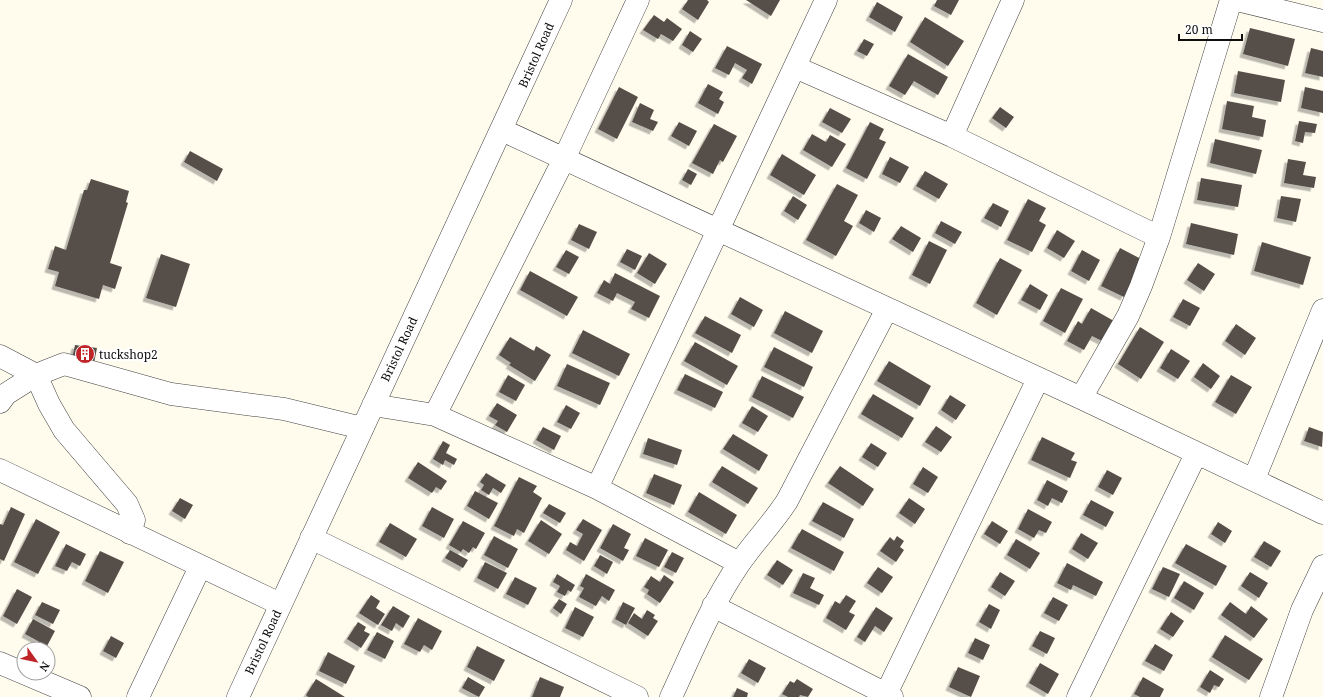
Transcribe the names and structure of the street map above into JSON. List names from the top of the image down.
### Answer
{
  "streets": {
    "street": ["Bristol Road"]
  },
  "places": {
    "building": ["tuckshop2"]
  },
  "scale_bar": "20 m",
  "north": "bottom right"
}
